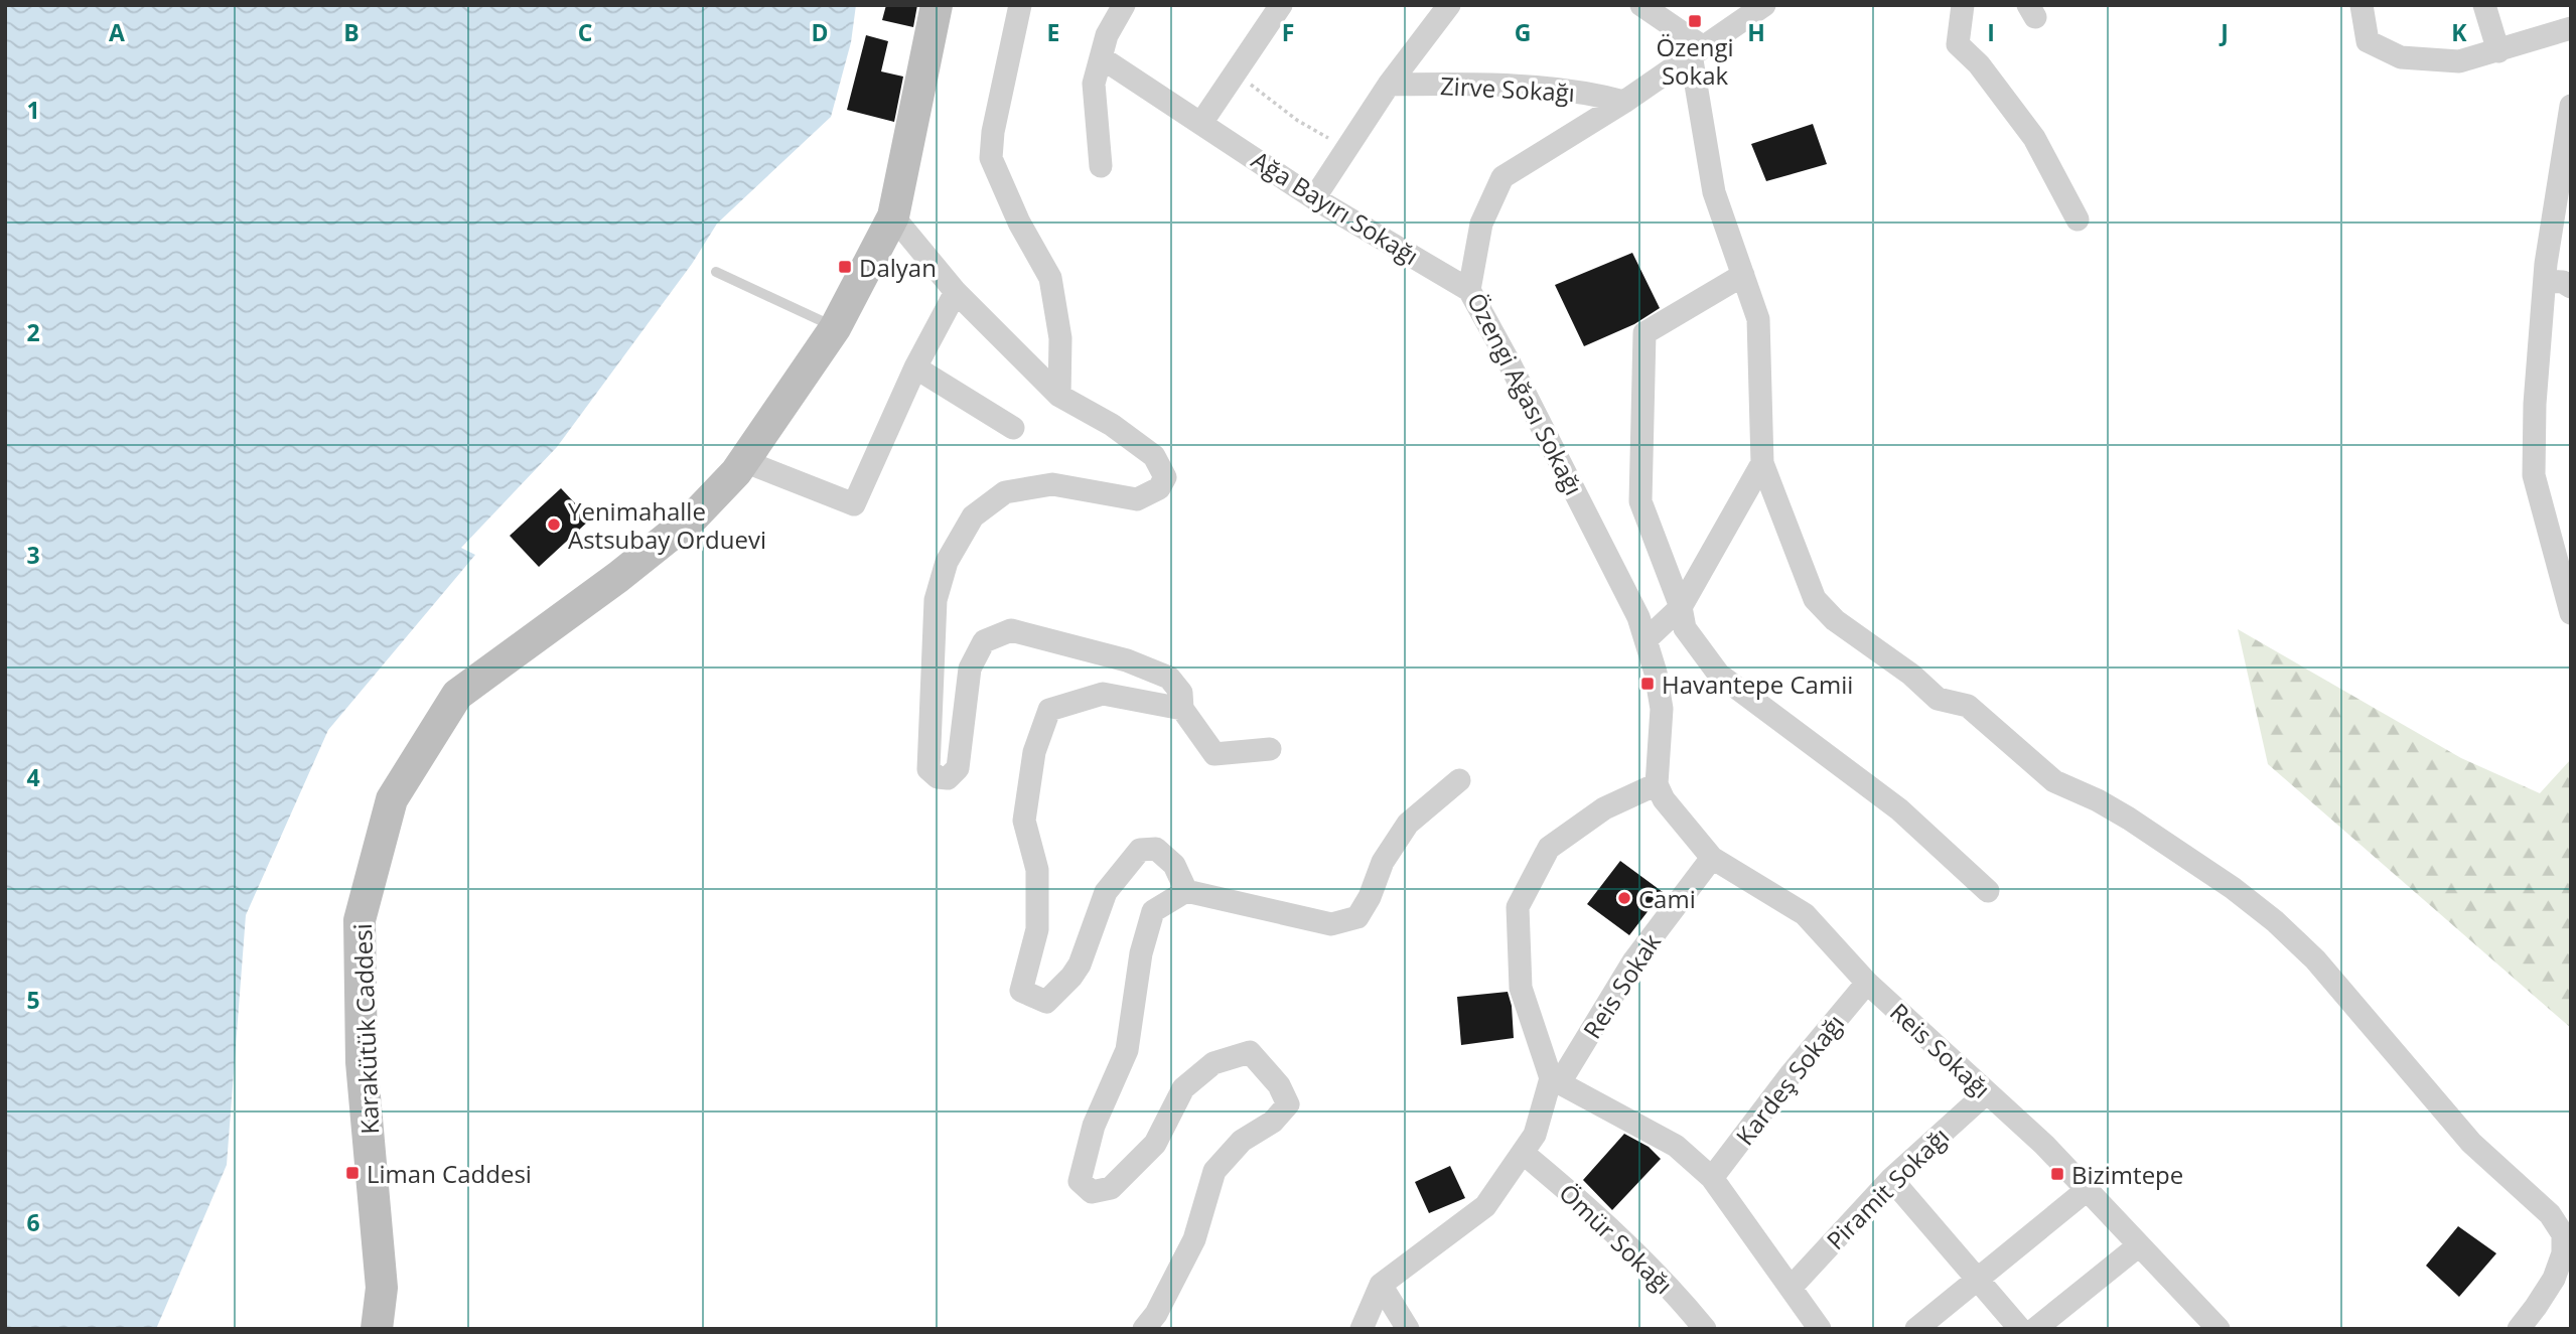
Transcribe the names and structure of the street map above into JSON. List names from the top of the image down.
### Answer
{
  "streets": {
    "main road": ["Karakütük Caddesi"],
    "street": [
      "Zirve Sokağı",
      "Ağa Bayırı Sokağı",
      "Özengi Ağası Sokağı",
      "Reis Sokak",
      "Reis Sokağı",
      "Kardeş Sokağı",
      "Piramit Sokağı",
      "Ömür Sokağı"
    ]
  },
  "crossings": [
    ["Zirve Sokağı", "Özengi Ağası Sokağı"],
    ["Ağa Bayırı Sokağı", "Özengi Ağası Sokağı"],
    ["Özengi Ağası Sokağı", "Reis Sokağı"],
    ["Reis Sokak", "Reis Sokağı"],
    ["Reis Sokak", "Ömür Sokağı"],
    ["Reis Sokağı", "Kardeş Sokağı"],
    ["Reis Sokağı", "Piramit Sokağı"]
  ],
  "places": {
    "transit": [
      "Özengi Sokak",
      "Dalyan",
      "Havantepe Camii",
      "Liman Caddesi",
      "Bizimtepe"
    ],
    "other": ["Yenimahalle Astsubay Orduevi", "Cami"]
  },
  "grid": {
    "columns": [
      "A",
      "B",
      "C",
      "D",
      "E",
      "F",
      "G",
      "H",
      "I",
      "J",
      "K"
    ],
    "rows": [
      "1",
      "2",
      "3",
      "4",
      "5",
      "6"
    ]
  }
}
